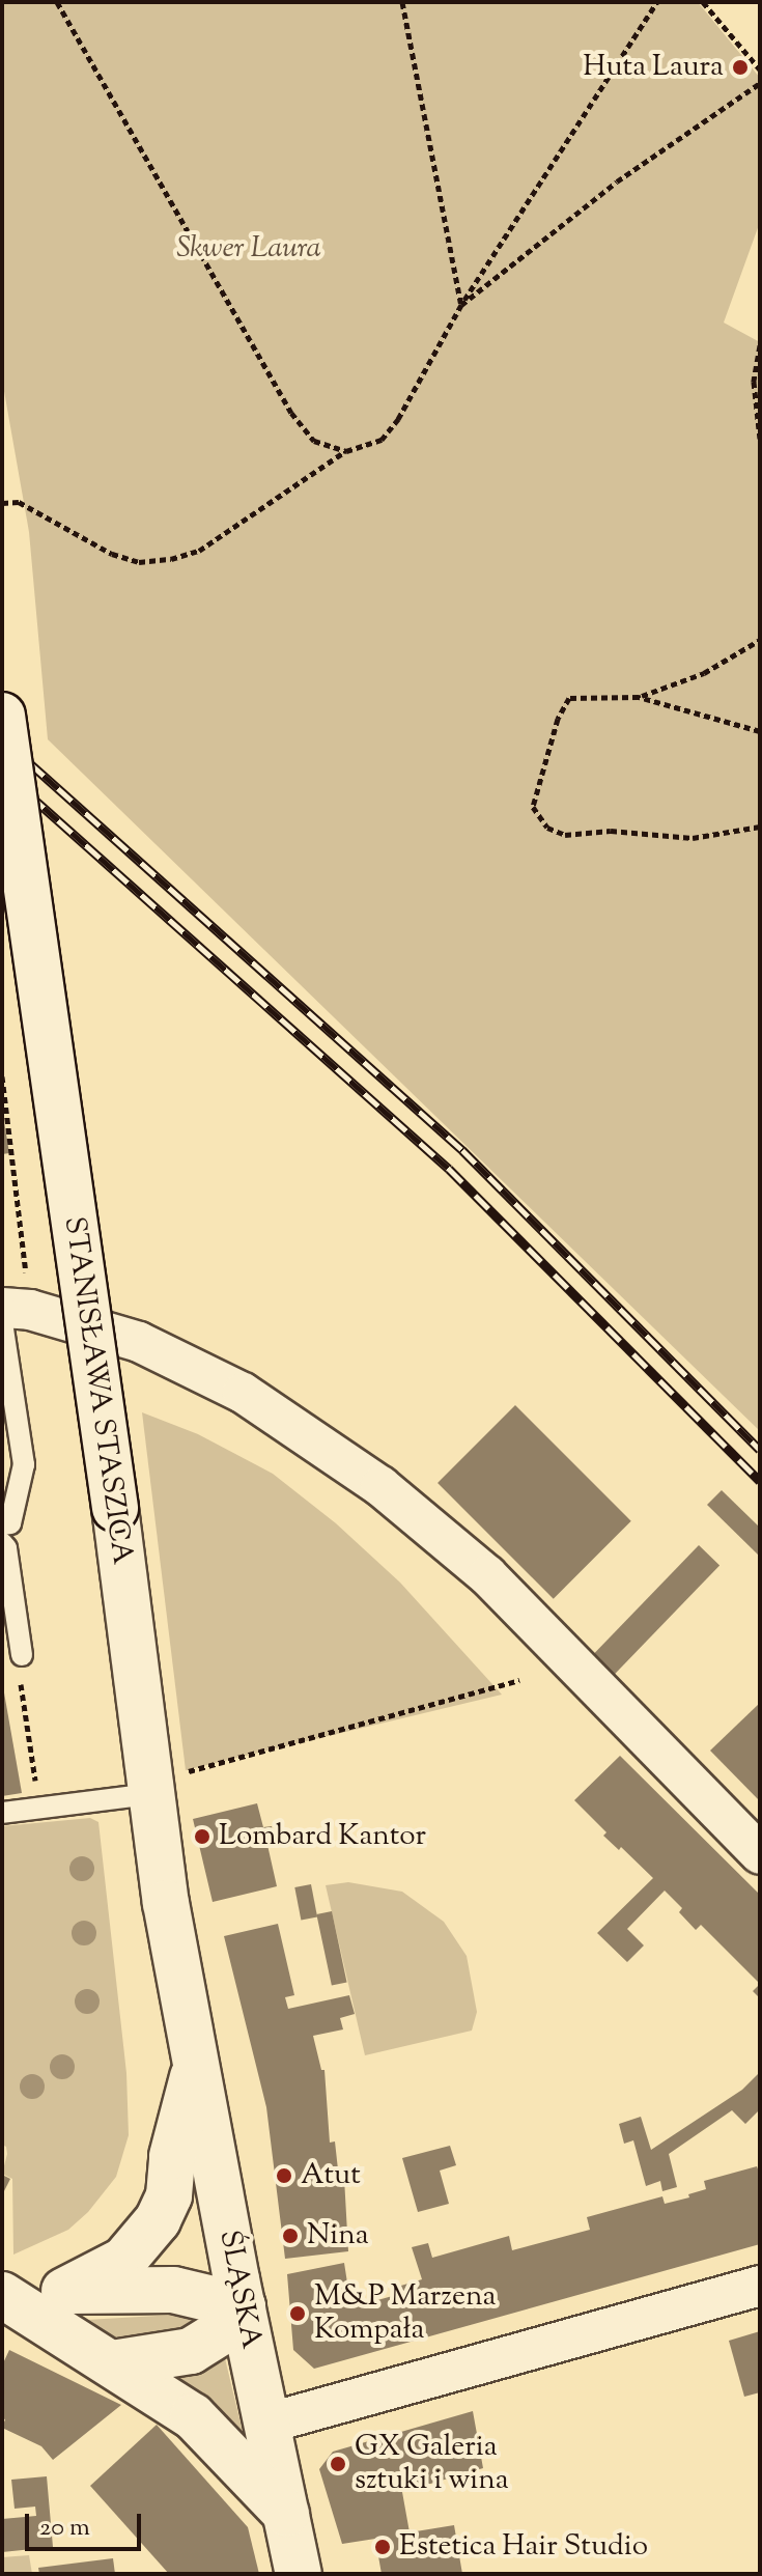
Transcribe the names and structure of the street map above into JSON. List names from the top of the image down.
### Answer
{
  "streets": {
    "main road": ["STANISŁAWA STASZICA", "ŚLĄSKA"]
  },
  "crossings": [
    ["STANISŁAWA STASZICA", "ŚLĄSKA"]
  ],
  "parks": ["Skwer Laura"],
  "places": [
    "Huta Laura",
    "Lombard Kantor",
    "Atut",
    "Nina",
    "M&P Marzena Kompała",
    "GX Galeria sztuki i wina",
    "Estetica Hair Studio"
  ],
  "scale_bar": "20 m"
}
